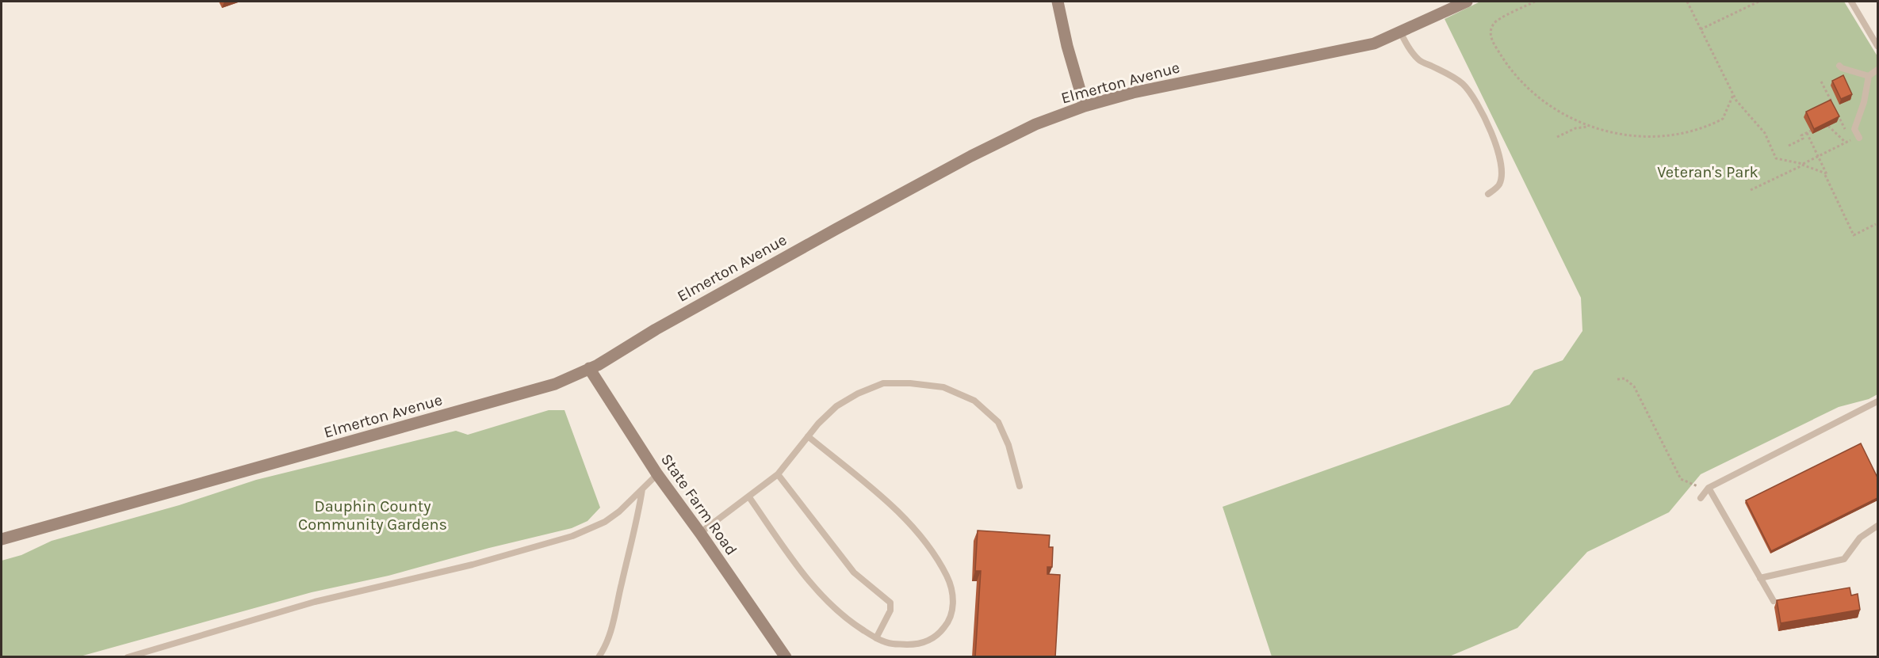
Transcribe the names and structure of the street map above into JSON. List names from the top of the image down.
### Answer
{
  "streets": {
    "main road": ["Elmerton Avenue", "State Farm Road"]
  },
  "crossings": [
    ["Elmerton Avenue", "State Farm Road"]
  ],
  "parks": ["Veteran's Park", "Dauphin County Community Gardens"]
}
